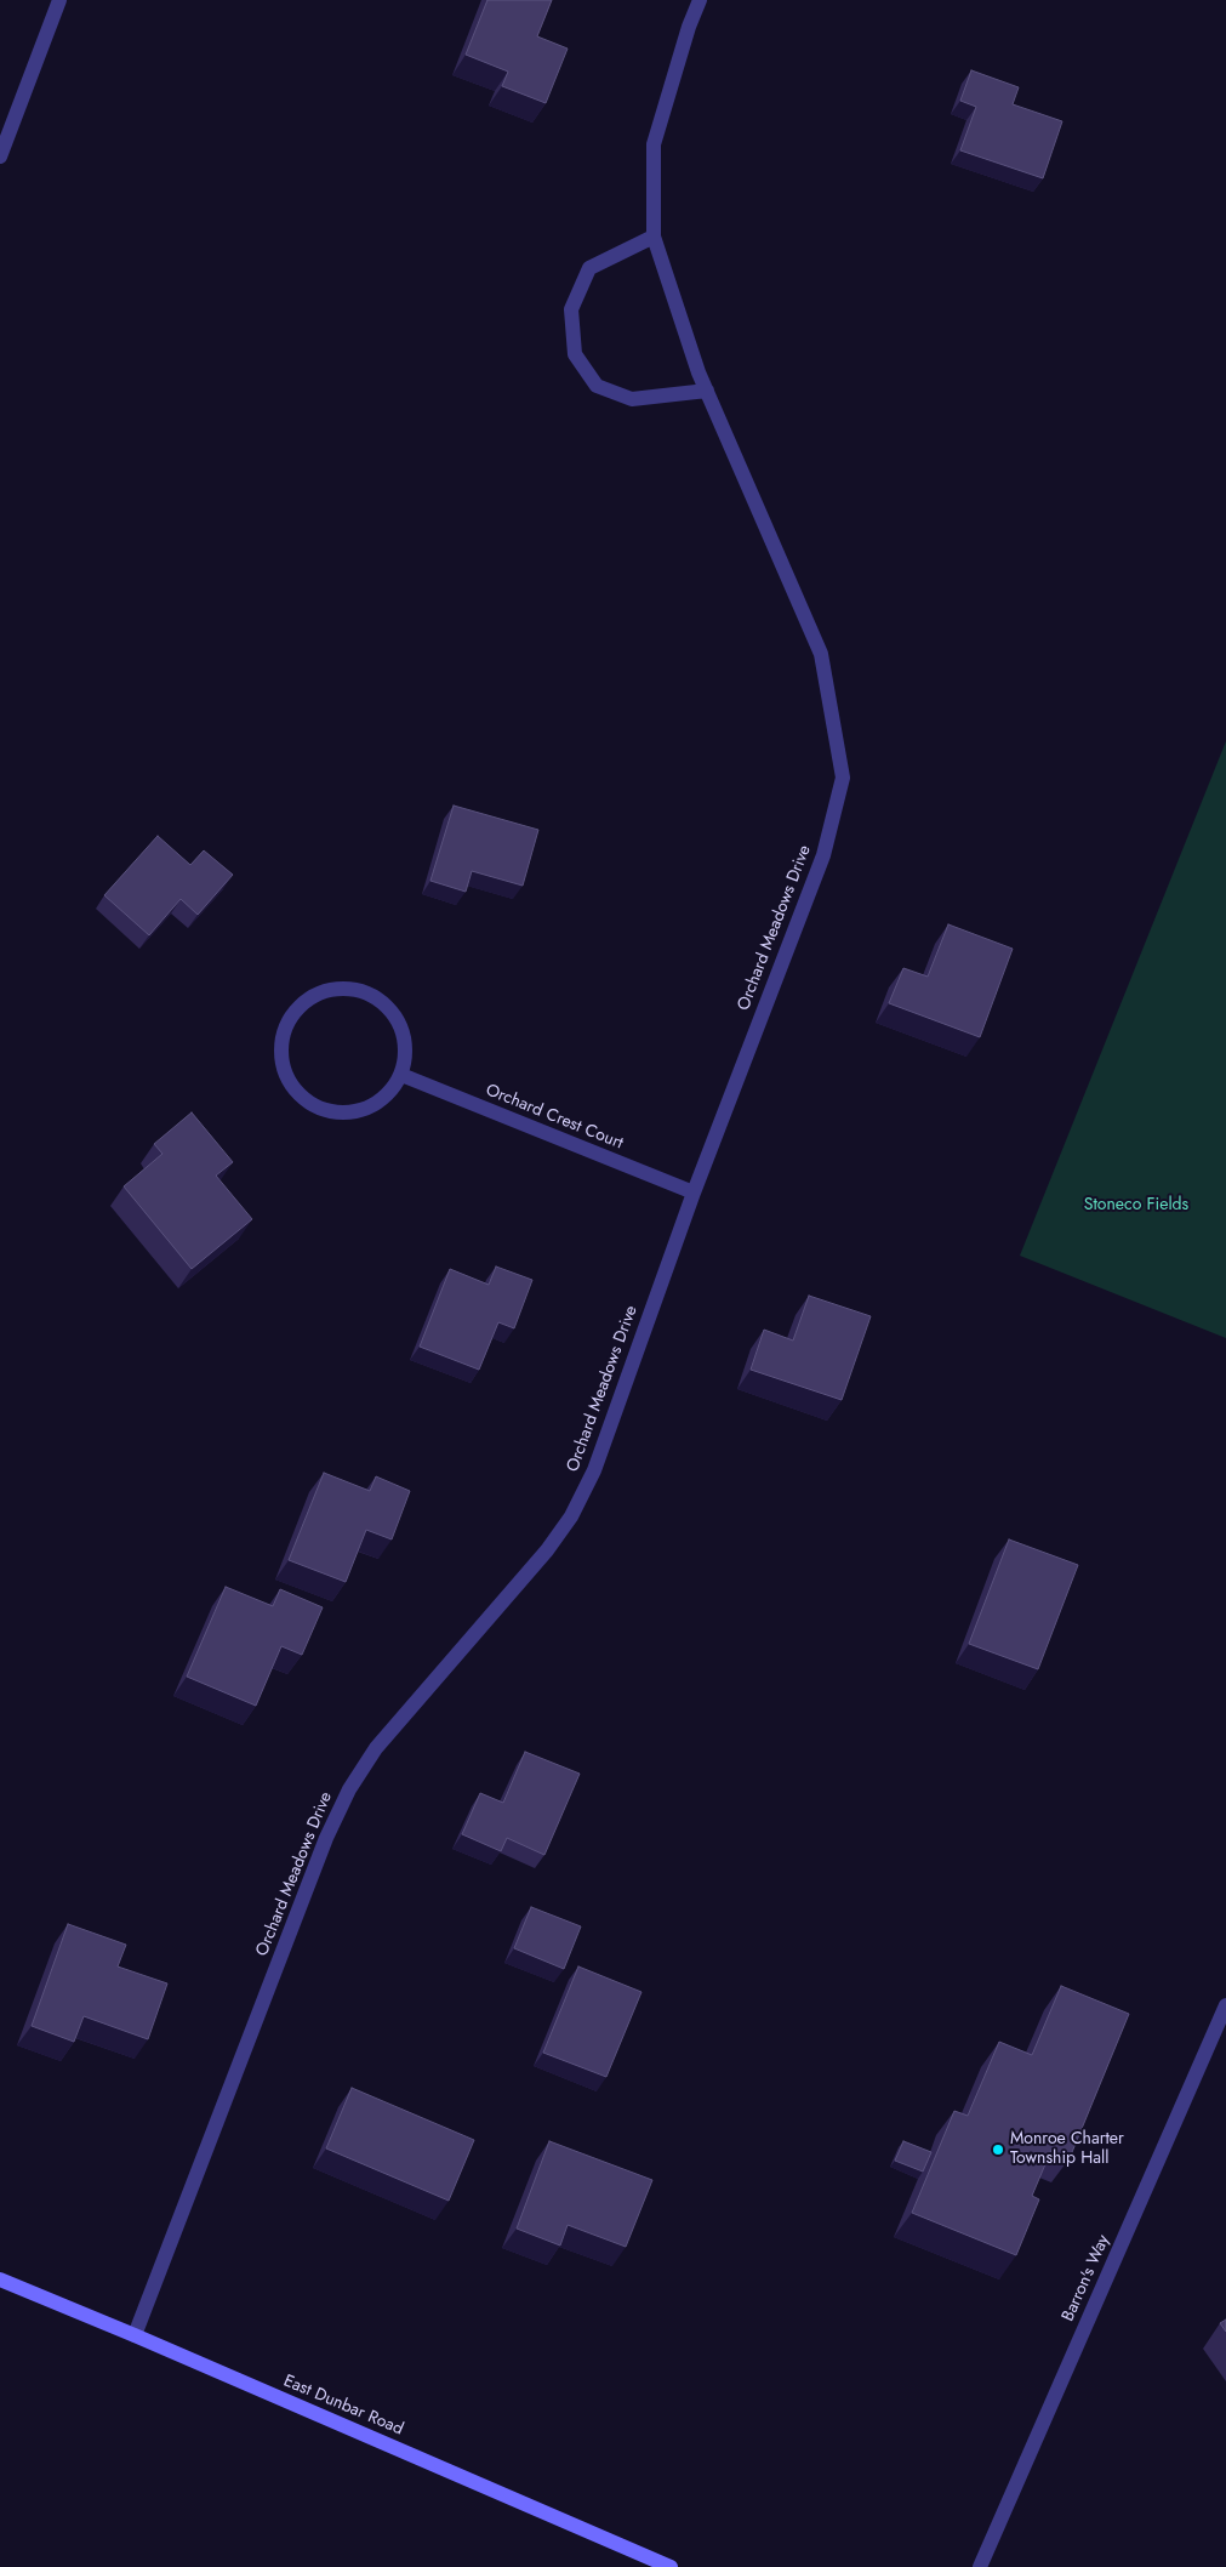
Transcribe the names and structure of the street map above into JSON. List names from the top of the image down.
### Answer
{
  "streets": {
    "street": [
      "Orchard Meadows Drive",
      "Orchard Crest Court",
      "Barron's Way",
      "East Dunbar Road"
    ]
  },
  "crossings": [
    ["Orchard Meadows Drive", "Orchard Crest Court"],
    ["Orchard Meadows Drive", "East Dunbar Road"]
  ],
  "parks": ["Stoneco Fields"],
  "places": ["Monroe Charter Township Hall"]
}
